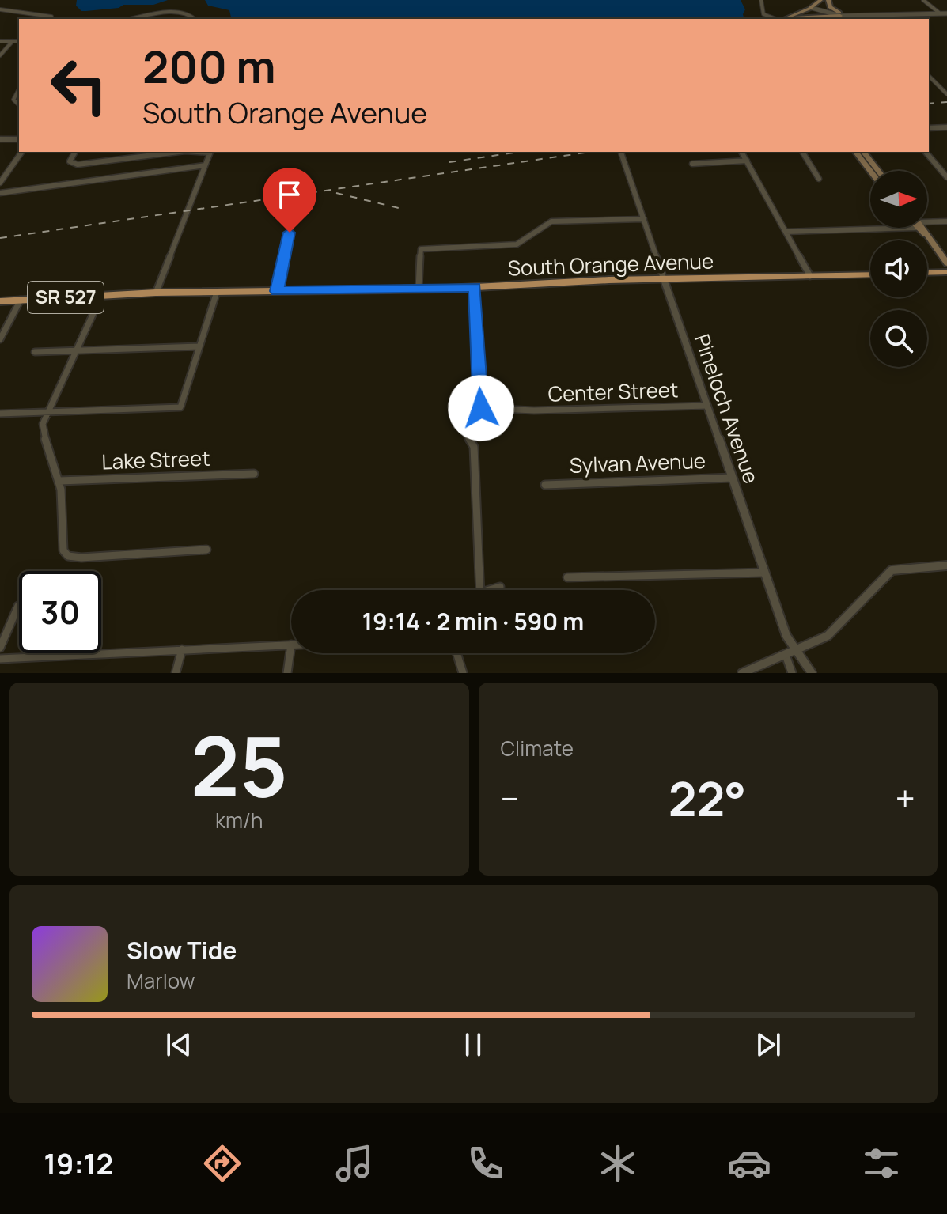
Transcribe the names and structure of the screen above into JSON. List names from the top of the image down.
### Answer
{
  "streets": {
    "main road": ["South Orange Avenue", "SR 527"],
    "street": [
      "Center Street",
      "Pineloch Avenue",
      "Lake Street",
      "Sylvan Avenue"
    ]
  },
  "crossings": [
    ["South Orange Avenue", "Center Street"],
    ["South Orange Avenue", "Pineloch Avenue"],
    ["Center Street", "Pineloch Avenue"],
    ["Pineloch Avenue", "Sylvan Avenue"]
  ],
  "north": "right",
  "page": {
    "turn": ["200 m", "South Orange Avenue"],
    "limit": "30",
    "trip": "19:14 · 2 min · 590 m",
    "tile": [
      ["25", "km/h"],
      "Climate"
    ],
    "heat": ["−", "22°", "+"],
    "song": ["Slow Tide", "Marlow"],
    "tabs": "19:12"
  }
}
